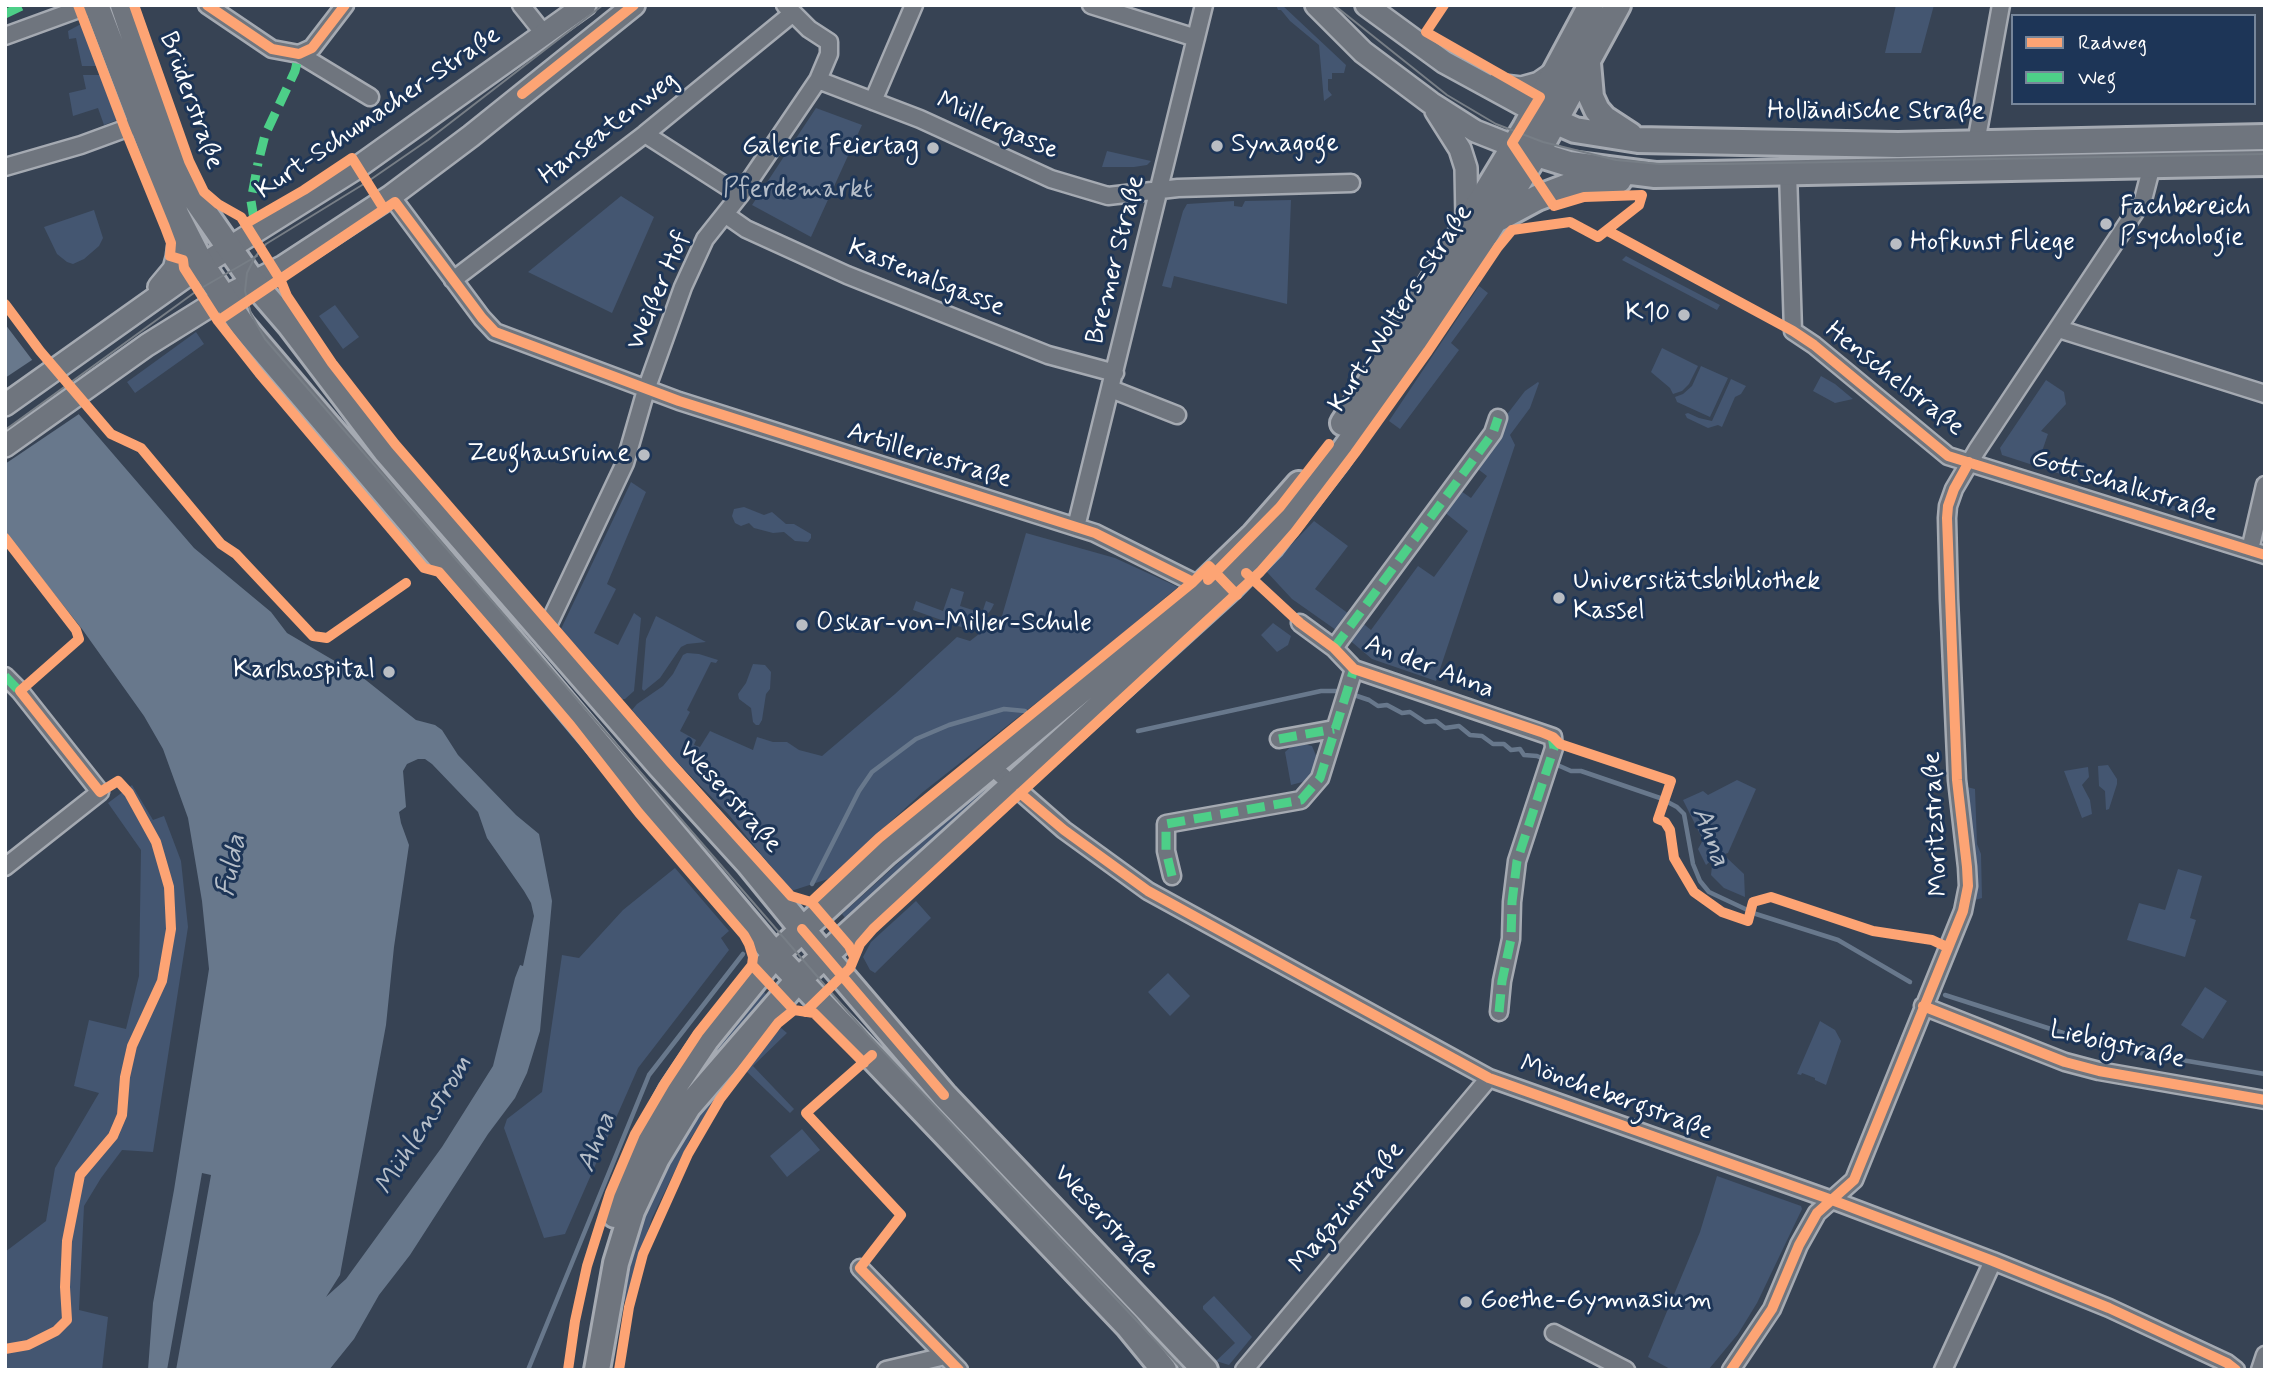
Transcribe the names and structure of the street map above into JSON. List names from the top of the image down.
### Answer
{
  "streets": {
    "main road": [
      "Brüderstraße",
      "Holländische Straße",
      "Kurt-Schumacher-Straße",
      "Kurt-Wolters-Straße",
      "Weserstraße"
    ],
    "street": [
      "Müllergasse",
      "Hanseatenweg",
      "Bremer Straße",
      "Kastenalsgasse",
      "Weißer Hof",
      "Henschelstraße",
      "Artilleriestraße",
      "Gottschalkstraße",
      "An der Ahna",
      "Moritzstraße",
      "Liebigstraße",
      "Mönchebergstraße",
      "Magazinstraße"
    ]
  },
  "crossings": [
    ["Brüderstraße", "Kurt-Schumacher-Straße"],
    ["Brüderstraße", "Weserstraße"],
    ["Holländische Straße", "Kurt-Wolters-Straße"],
    ["Kurt-Schumacher-Straße", "Weserstraße"],
    ["Müllergasse", "Bremer Straße"],
    ["Hanseatenweg", "Artilleriestraße"],
    ["Bremer Straße", "Kastenalsgasse"],
    ["Bremer Straße", "Artilleriestraße"],
    ["Kastenalsgasse", "Weißer Hof"],
    ["Weißer Hof", "Artilleriestraße"],
    ["Weißer Hof", "Weserstraße"],
    ["Kurt-Wolters-Straße", "Artilleriestraße"],
    ["Kurt-Wolters-Straße", "Weserstraße"],
    ["Kurt-Wolters-Straße", "Mönchebergstraße"],
    ["Henschelstraße", "Gottschalkstraße"],
    ["Henschelstraße", "Moritzstraße"],
    ["Gottschalkstraße", "Moritzstraße"],
    ["Moritzstraße", "Liebigstraße"],
    ["Moritzstraße", "Mönchebergstraße"],
    ["Mönchebergstraße", "Magazinstraße"]
  ],
  "water": ["Ahna", "Fulda", "Mühlenstrom"],
  "parks": ["Pferdemarkt"],
  "places": [
    "Synagoge",
    "Galerie Feiertag",
    "Fachbereich Psychologie",
    "Hofkunst Fliege",
    "K10",
    "Zeughausruine",
    "Universitätsbibliothek Kassel",
    "Oskar-von-Miller-Schule",
    "Karlshospital",
    "Goethe-Gymnasium"
  ],
  "legend": ["Radweg", "Weg"]
}
